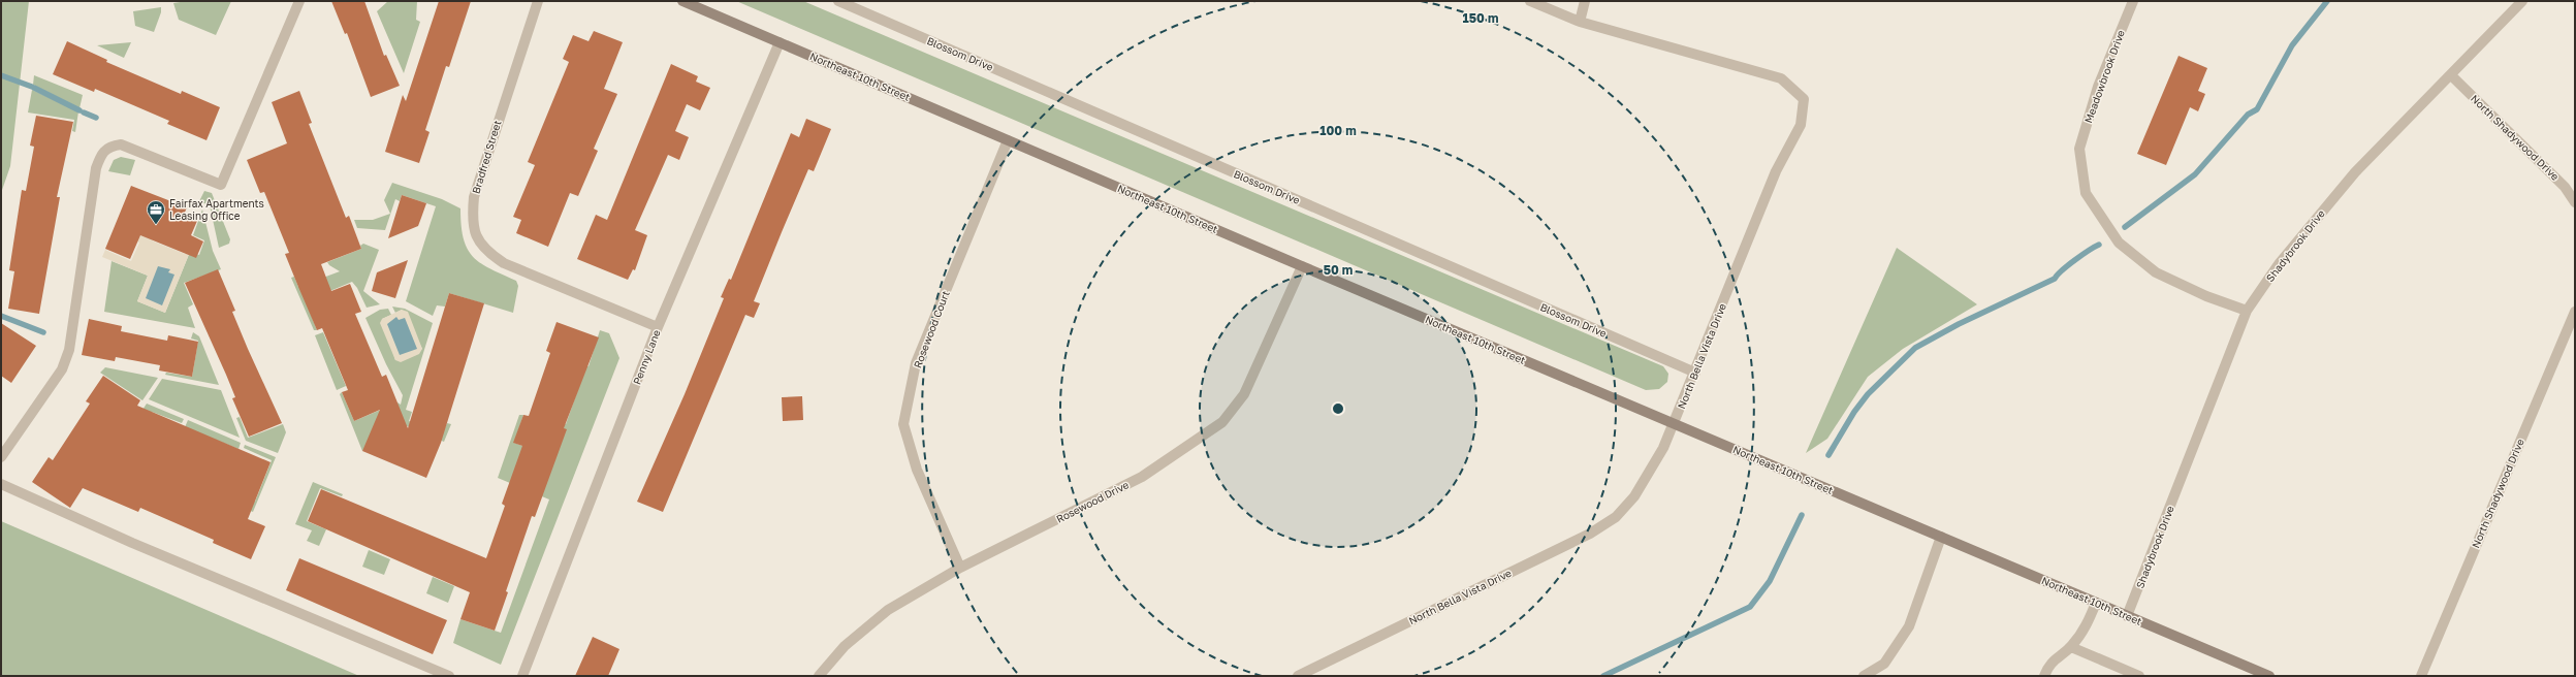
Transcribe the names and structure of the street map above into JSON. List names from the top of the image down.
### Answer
{
  "streets": {
    "main road": ["Northeast 10th Street"],
    "street": [
      "Blossom Drive",
      "Meadowbrook Drive",
      "North Shadywood Drive",
      "Bradfred Street",
      "Shadybrook Drive",
      "Rosewood Court",
      "North Bella Vista Drive",
      "Penny Lane",
      "Rosewood Drive"
    ]
  },
  "crossings": [
    ["Blossom Drive", "North Bella Vista Drive"],
    ["Northeast 10th Street", "Shadybrook Drive"],
    ["Northeast 10th Street", "Rosewood Court"],
    ["Northeast 10th Street", "North Bella Vista Drive"],
    ["Northeast 10th Street", "Penny Lane"],
    ["Northeast 10th Street", "Rosewood Drive"],
    ["Meadowbrook Drive", "Shadybrook Drive"],
    ["North Shadywood Drive", "Shadybrook Drive"],
    ["Bradfred Street", "Penny Lane"],
    ["Rosewood Court", "Rosewood Drive"]
  ],
  "places": {
    "office": ["Fairfax Apartments Leasing Office"]
  },
  "rings": ["150 m", "100 m", "50 m"]
}
